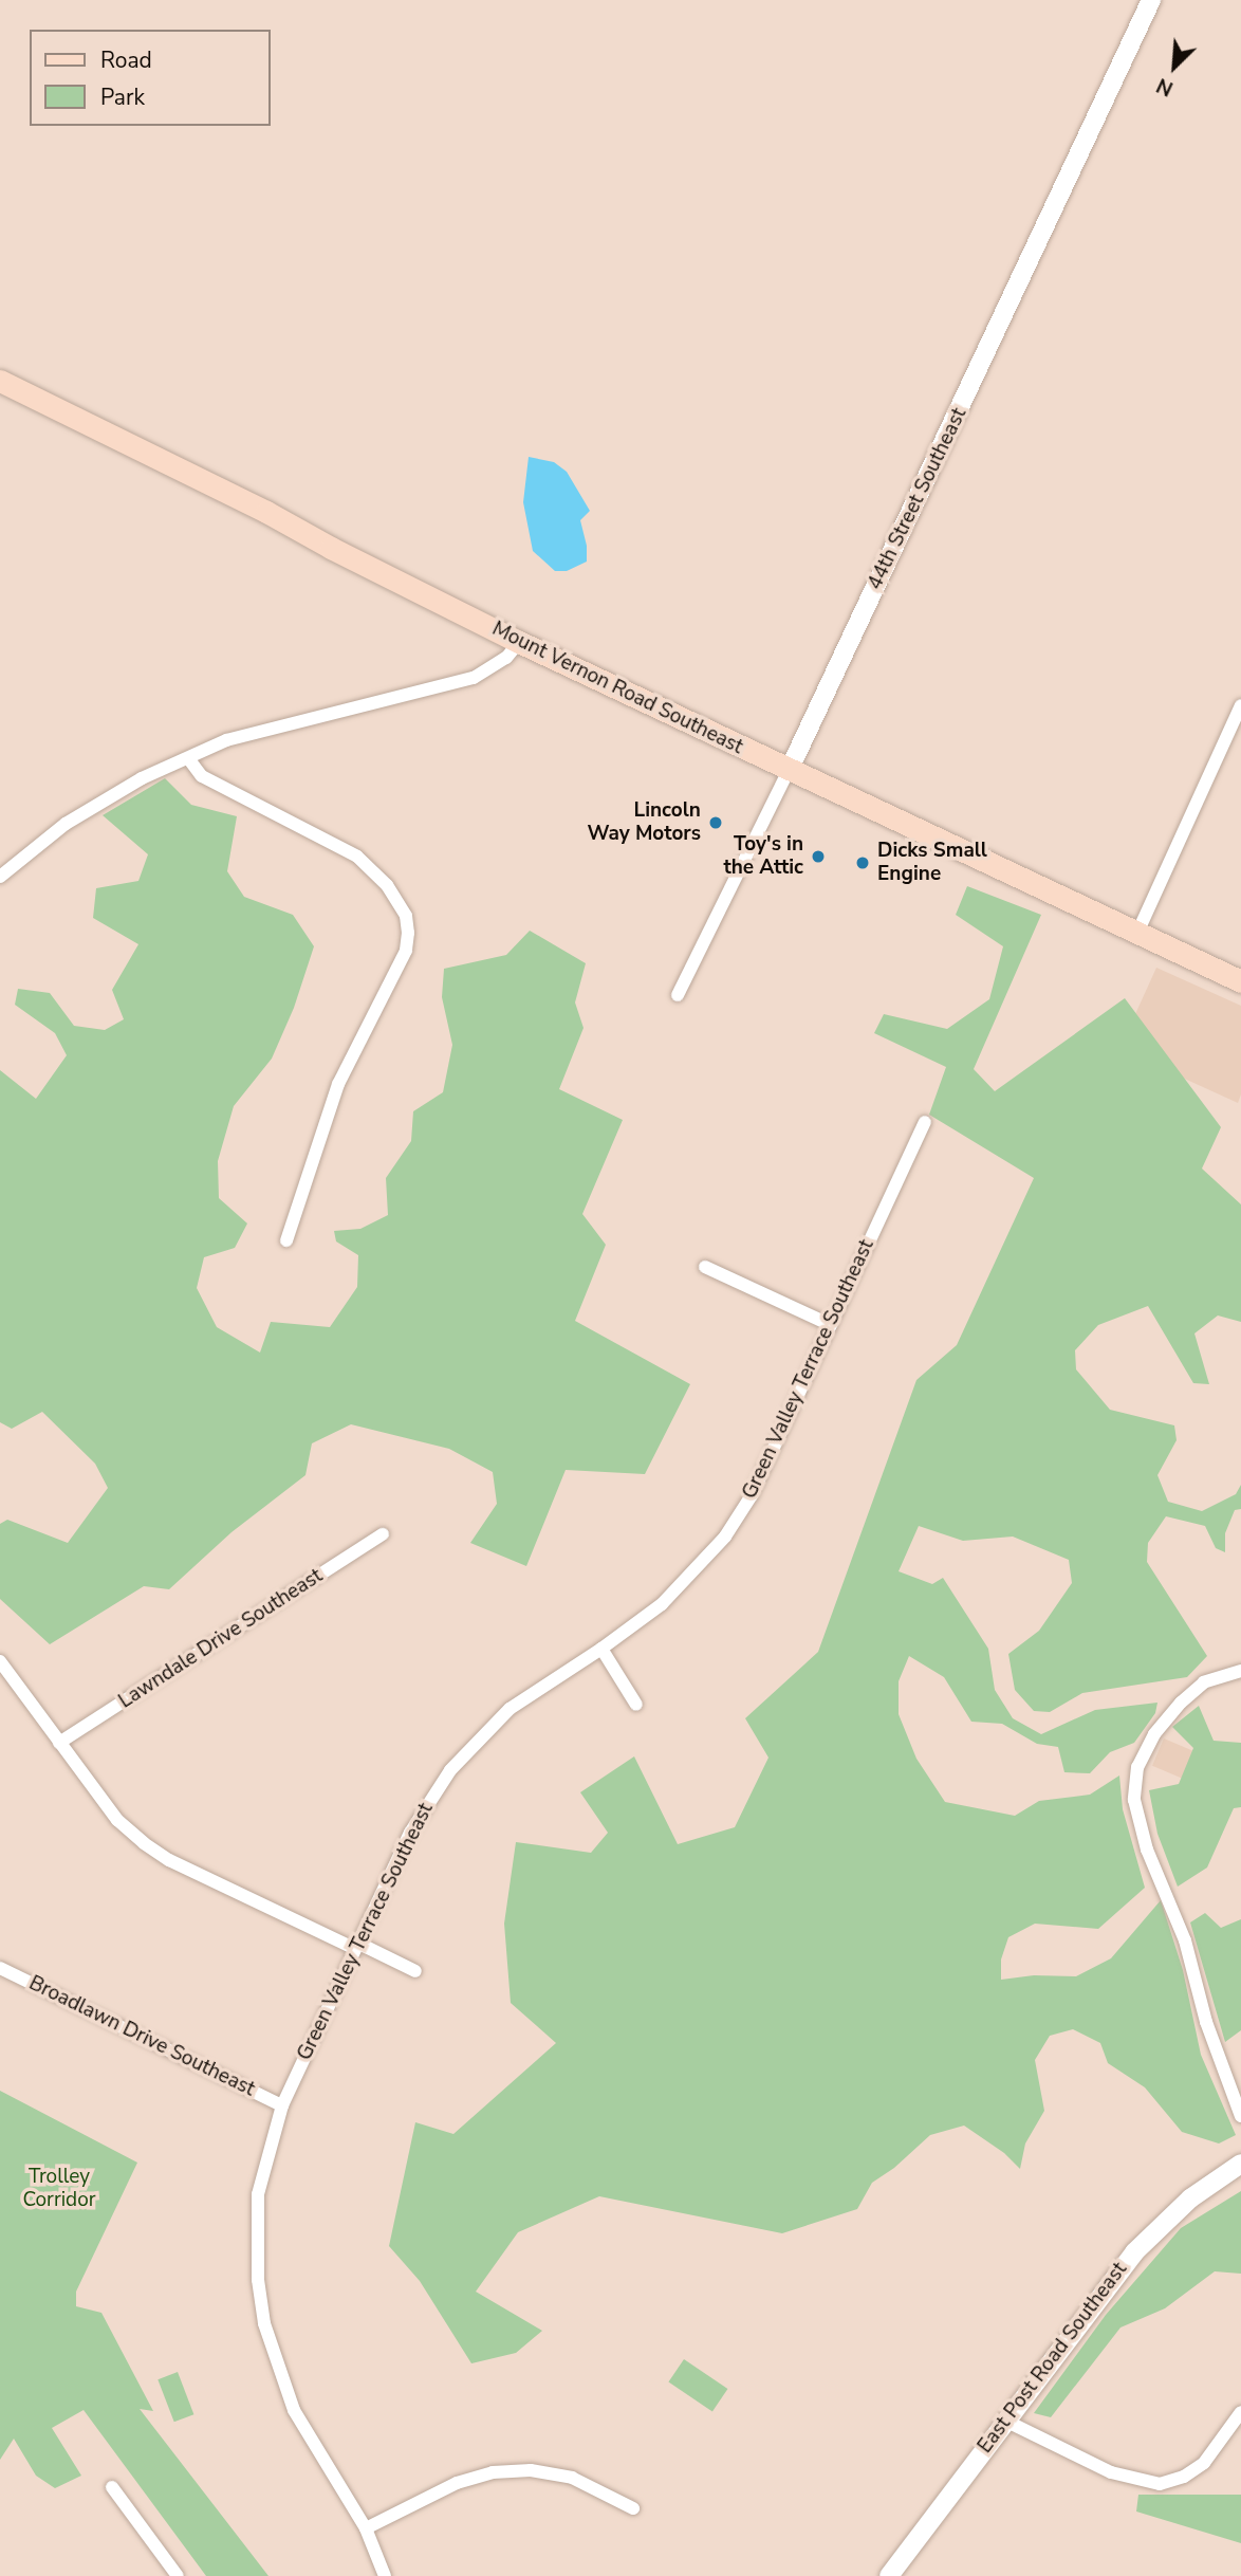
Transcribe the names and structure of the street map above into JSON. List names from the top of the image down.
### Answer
{
  "streets": {
    "main road": ["Mount Vernon Road Southeast"],
    "street": [
      "44th Street Southeast",
      "Green Valley Terrace Southeast",
      "Lawndale Drive Southeast",
      "Broadlawn Drive Southeast",
      "East Post Road Southeast"
    ]
  },
  "crossings": [
    ["44th Street Southeast", "Mount Vernon Road Southeast"],
    ["Green Valley Terrace Southeast", "Broadlawn Drive Southeast"]
  ],
  "parks": ["Trolley Corridor"],
  "places": ["Lincoln Way Motors", "Toy's in the Attic", "Dicks Small Engine"],
  "legend": ["Road", "Park"],
  "north": "bottom left"
}
